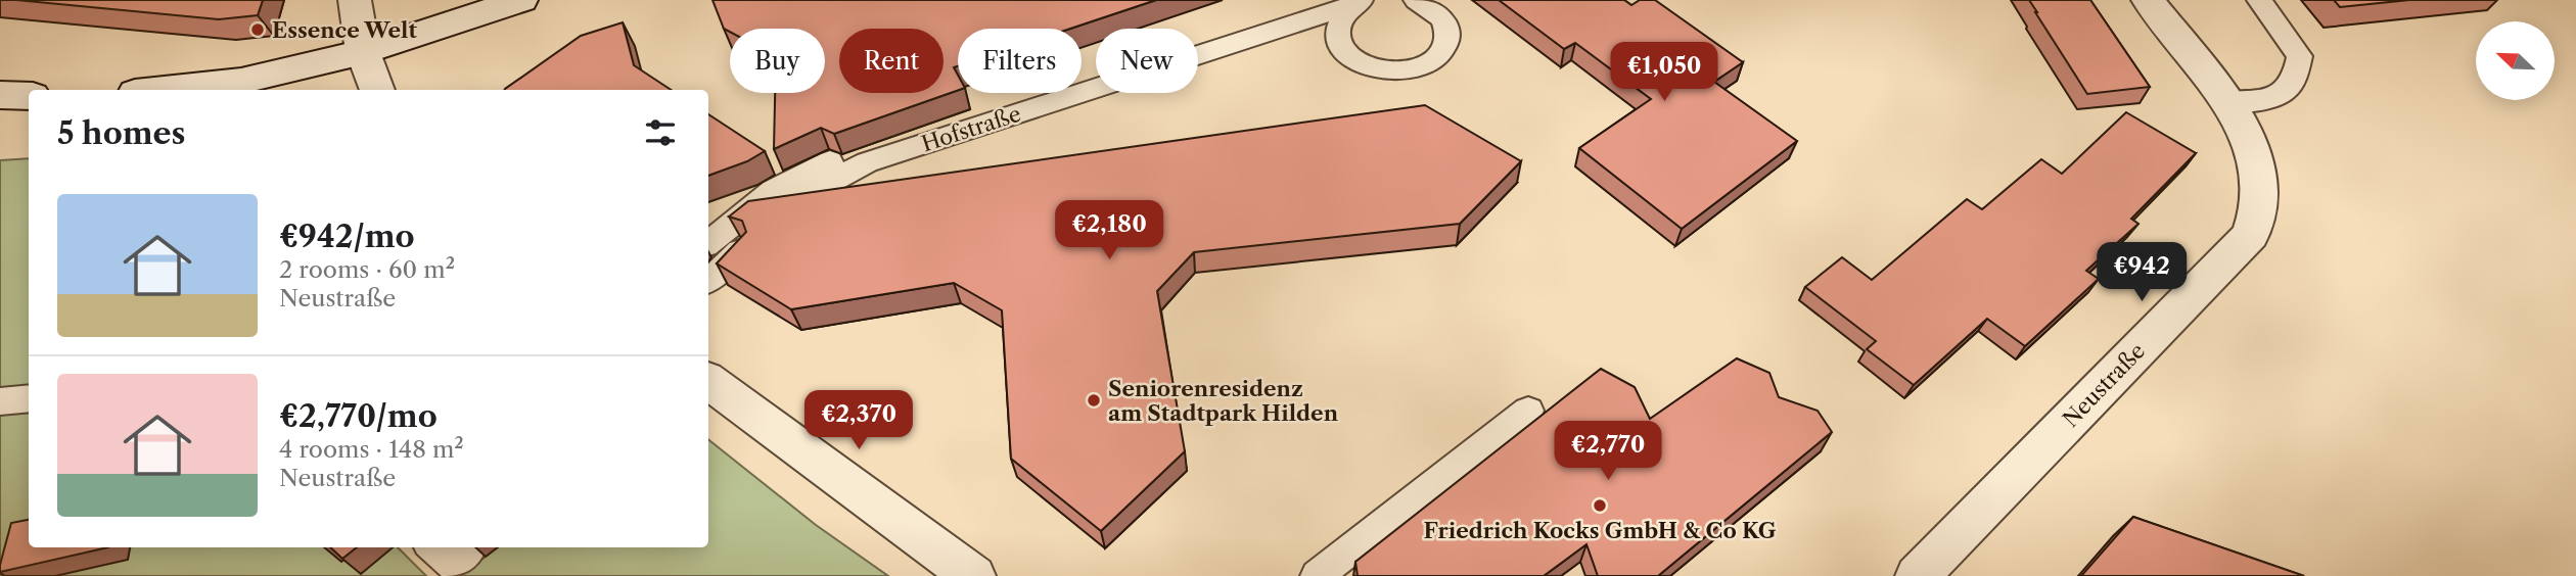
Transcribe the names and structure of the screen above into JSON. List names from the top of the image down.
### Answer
{
  "streets": {
    "street": ["Neustraße"],
    "lane": ["Hofstraße"]
  },
  "places": ["Essence Welt", "Seniorenresidenz am Stadtpark Hilden", "Friedrich Kocks GmbH & Co KG"],
  "north": "top left",
  "page": {
    "chip": [
      "Buy",
      "Rent",
      "Filters",
      "New"
    ],
    "price": [
      "€1,050",
      "€2,180",
      "€942",
      "€2,370",
      "€2,770"
    ],
    "heading": "5 homes",
    "list": [
      {
        "name": "€942/mo",
        "note": "2 rooms · 60 m² · Neustraße"
      },
      {
        "name": "€2,770/mo",
        "note": "4 rooms · 148 m² · Neustraße"
      }
    ]
  }
}
